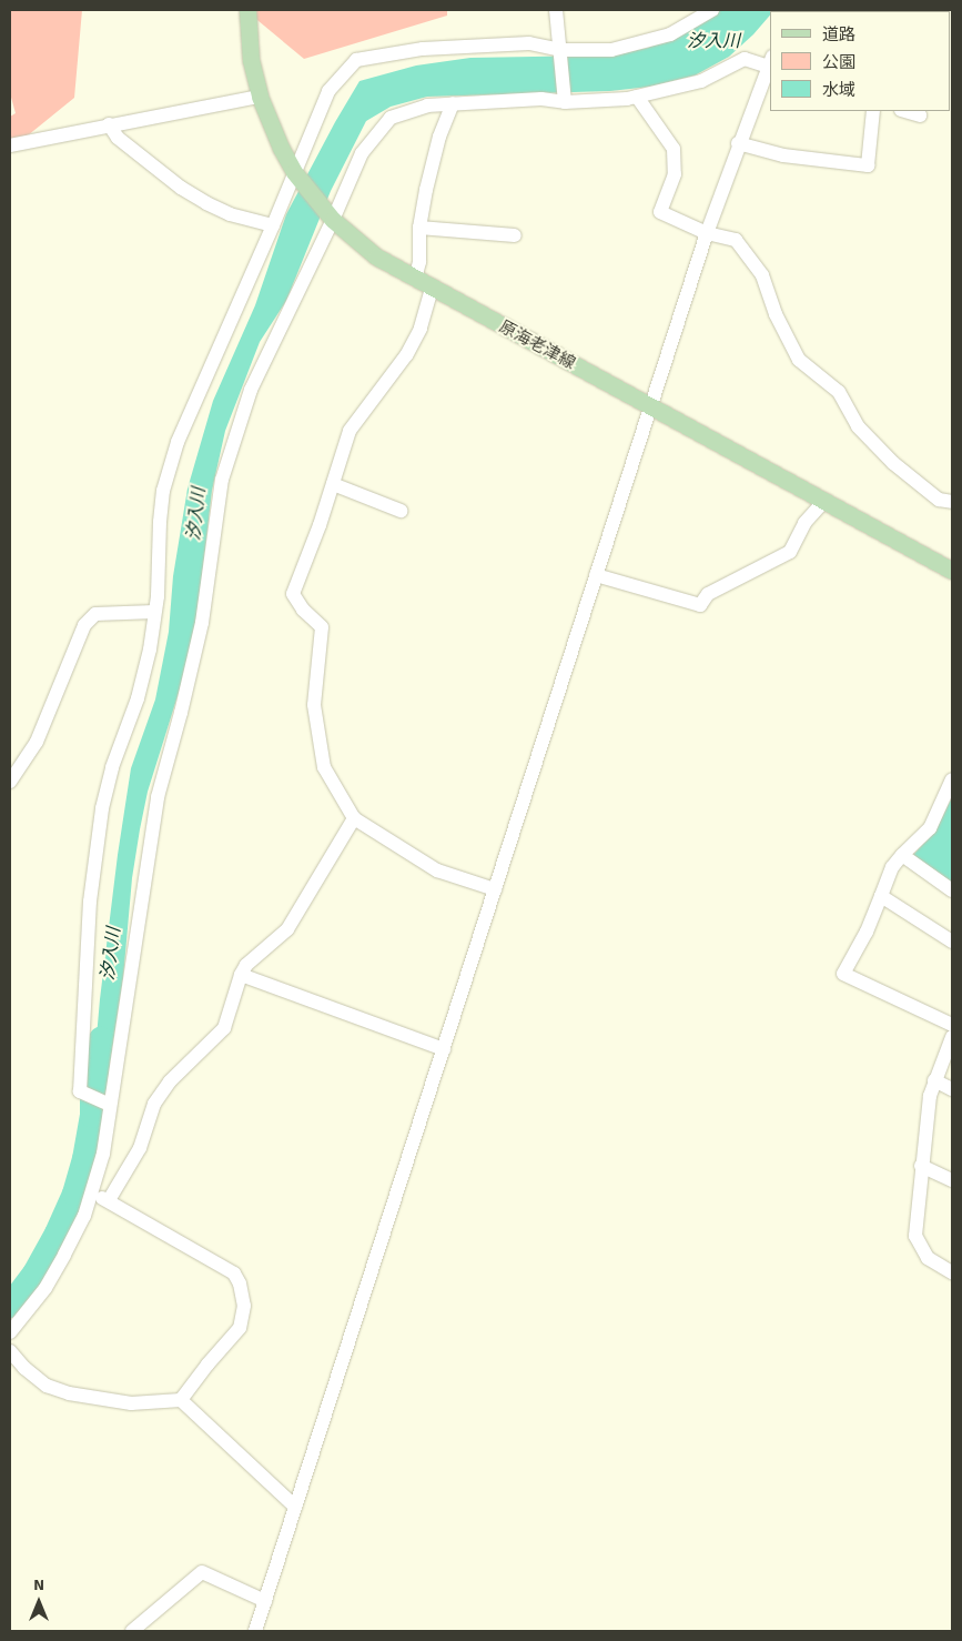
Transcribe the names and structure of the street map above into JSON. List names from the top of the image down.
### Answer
{
  "streets": {
    "main road": ["原海老津線"]
  },
  "water": ["汐入川"],
  "legend": ["道路", "公園", "水域"],
  "north": "top"
}
